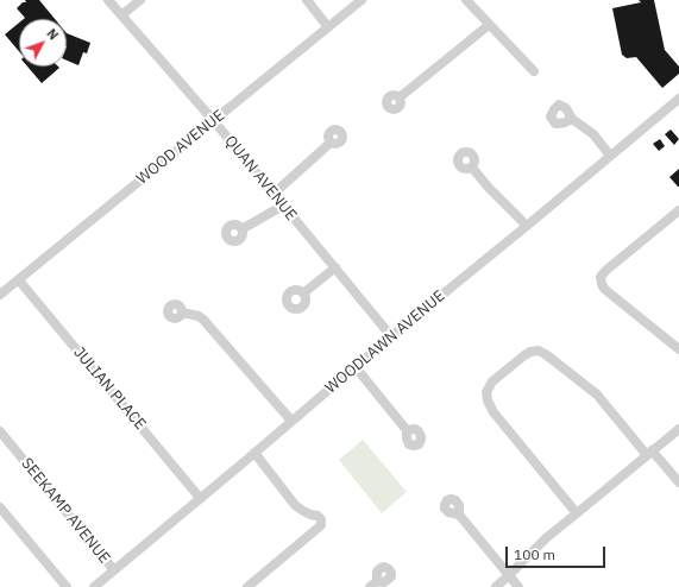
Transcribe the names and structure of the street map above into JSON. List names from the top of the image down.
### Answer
{
  "streets": {
    "street": [
      "WOOD AVENUE",
      "QUAN AVENUE",
      "WOODLAWN AVENUE",
      "JULIAN PLACE",
      "SEEKAMP AVENUE"
    ]
  },
  "crossings": [
    ["WOOD AVENUE", "QUAN AVENUE"],
    ["WOOD AVENUE", "JULIAN PLACE"],
    ["QUAN AVENUE", "WOODLAWN AVENUE"],
    ["WOODLAWN AVENUE", "JULIAN PLACE"],
    ["WOODLAWN AVENUE", "SEEKAMP AVENUE"]
  ],
  "scale_bar": "100 m",
  "north": "top right"
}
